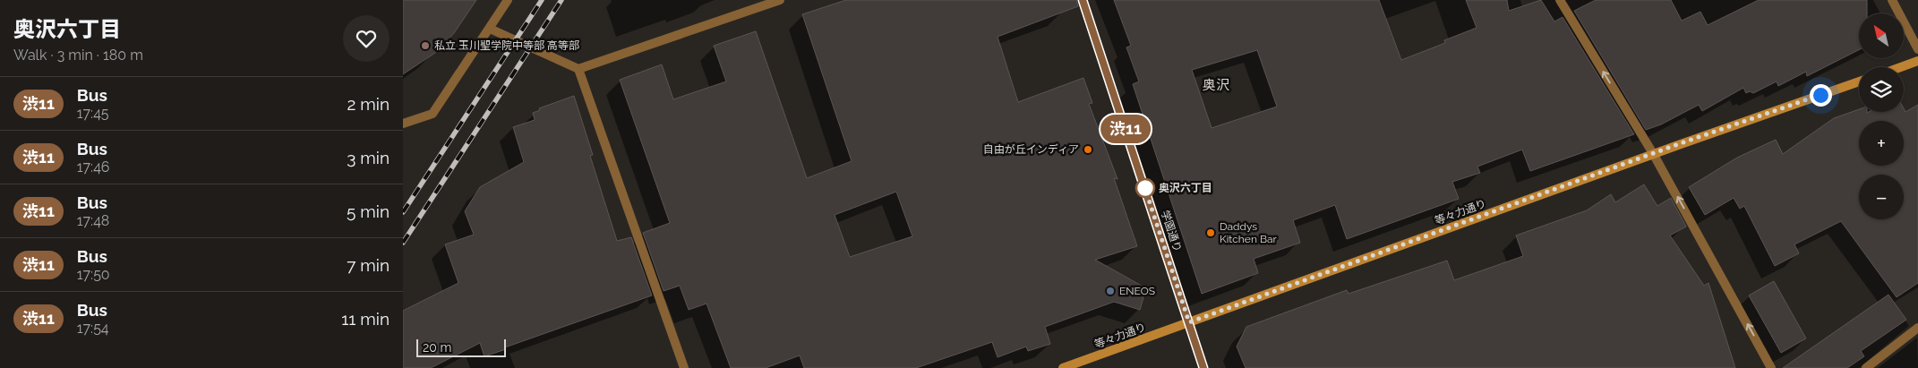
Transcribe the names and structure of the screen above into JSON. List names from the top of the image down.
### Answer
{
  "streets": {
    "street": ["等々力通り", "学園通り"]
  },
  "crossings": [
    ["等々力通り", "学園通り"]
  ],
  "districts": ["奥沢"],
  "places": [
    "私立 玉川聖学院中等部 高等部",
    "自由が丘インディア",
    "奥沢六丁目",
    "Daddys Kitchen Bar",
    "ENEOS"
  ],
  "lines": ["bus line 渋11"],
  "scale_bar": "20 m",
  "north": "top left",
  "page": {
    "heading": ["奥沢六丁目", "Walk · 3 min · 180 m"],
    "on_map": "渋11",
    "map_buttons": ["+", "−"],
    "list": [
      {
        "mark": "渋11",
        "name": "Bus",
        "note": "17:45",
        "value": "2 min"
      },
      {
        "mark": "渋11",
        "name": "Bus",
        "note": "17:46",
        "value": "3 min"
      },
      {
        "mark": "渋11",
        "name": "Bus",
        "note": "17:48",
        "value": "5 min"
      },
      {
        "mark": "渋11",
        "name": "Bus",
        "note": "17:50",
        "value": "7 min"
      },
      {
        "mark": "渋11",
        "name": "Bus",
        "note": "17:54",
        "value": "11 min"
      }
    ],
    "scale": "20 m"
  }
}
